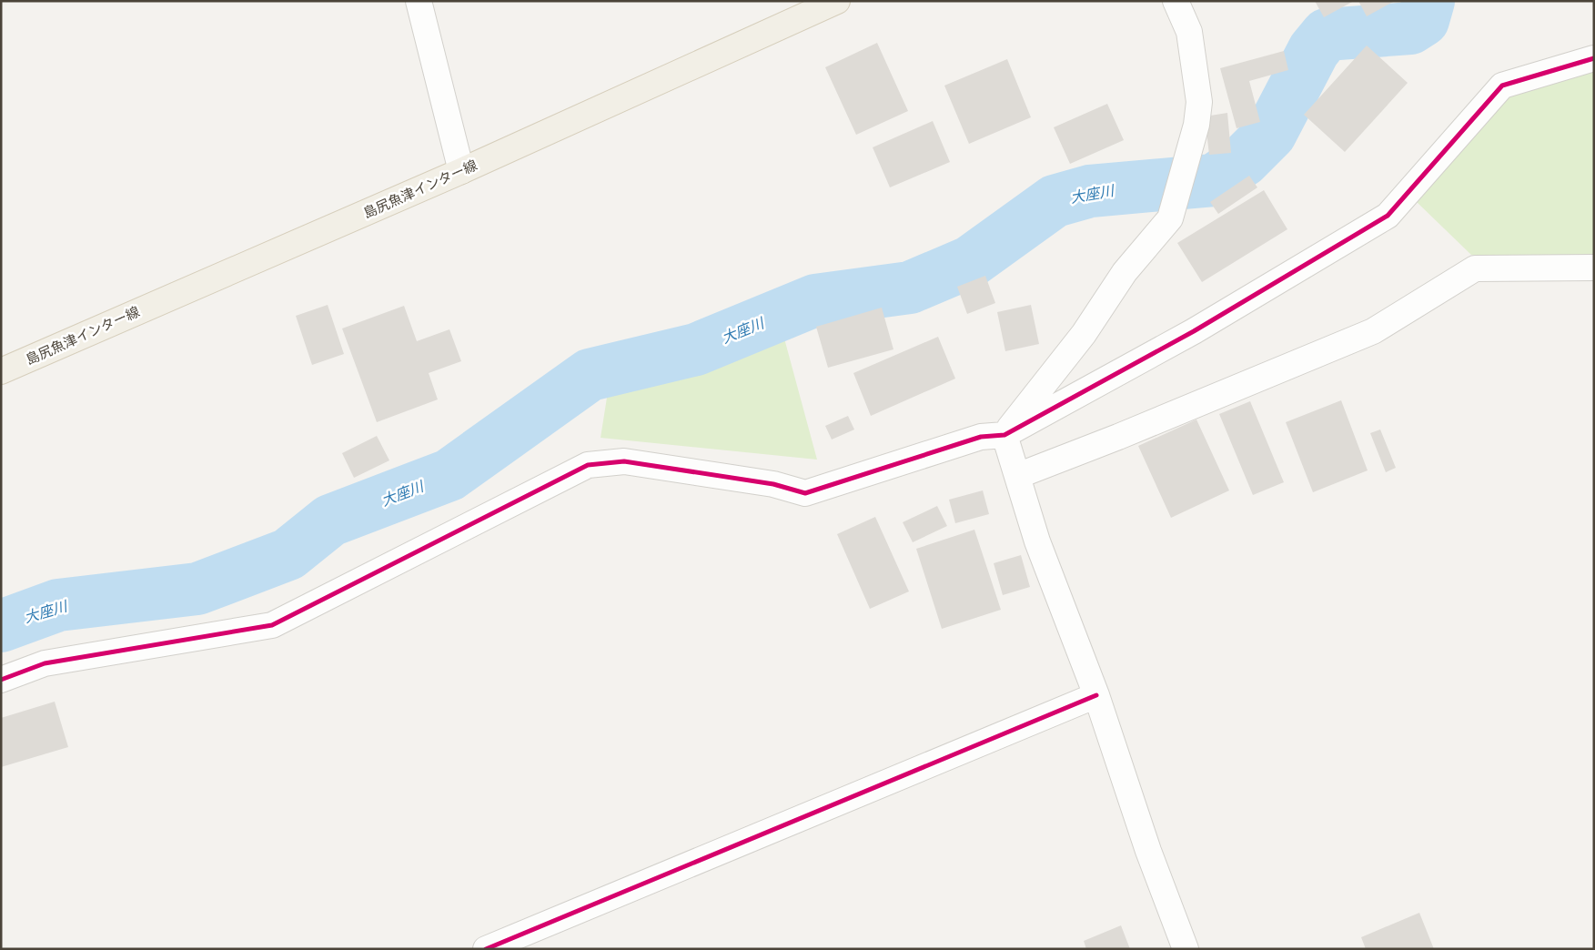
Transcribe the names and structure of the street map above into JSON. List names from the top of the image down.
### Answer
{
  "streets": {
    "main road": ["島尻魚津インター線"]
  },
  "water": ["大座川"]
}
